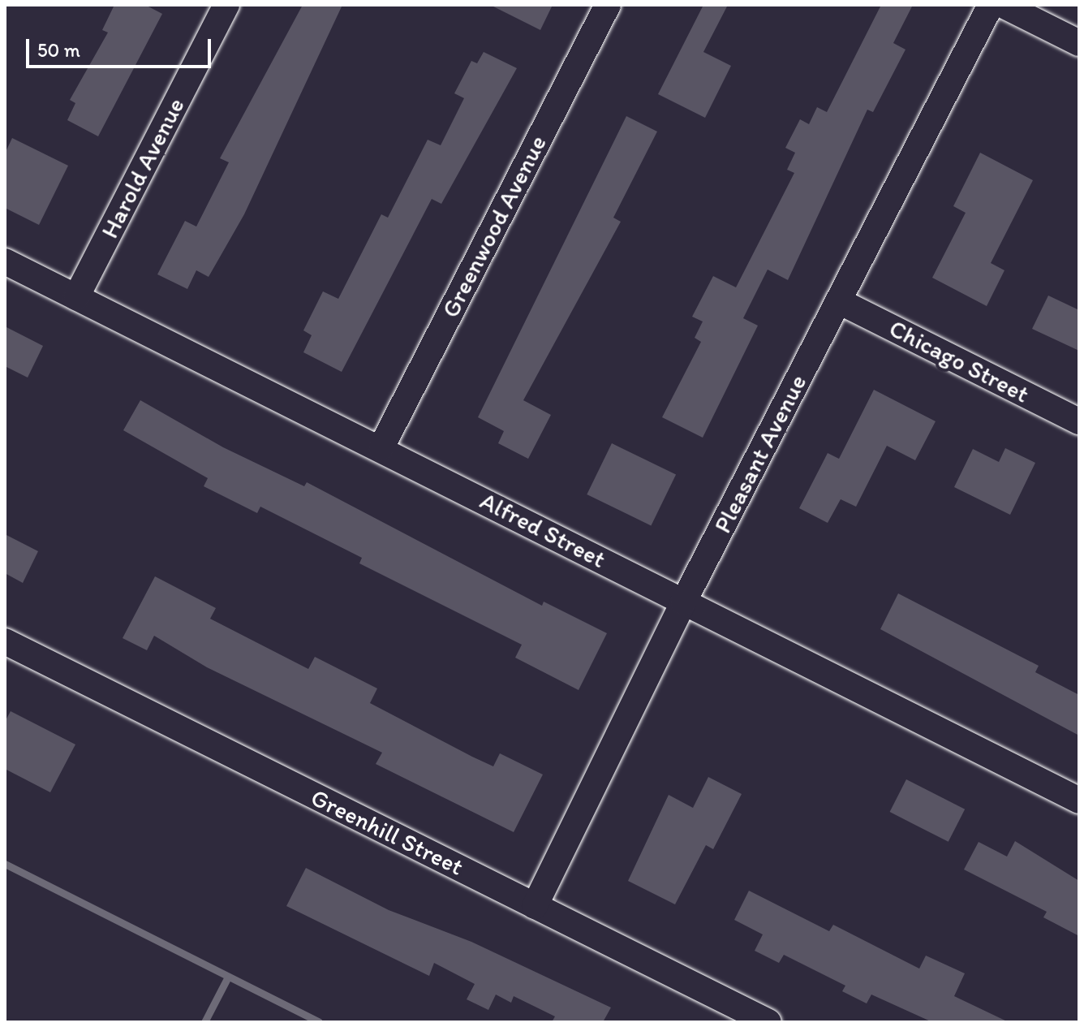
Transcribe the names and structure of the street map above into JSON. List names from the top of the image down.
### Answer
{
  "streets": {
    "street": [
      "Harold Avenue",
      "Greenwood Avenue",
      "Chicago Street",
      "Pleasant Avenue",
      "Alfred Street",
      "Greenhill Street"
    ]
  },
  "crossings": [
    ["Harold Avenue", "Alfred Street"],
    ["Greenwood Avenue", "Alfred Street"],
    ["Chicago Street", "Pleasant Avenue"],
    ["Pleasant Avenue", "Alfred Street"],
    ["Pleasant Avenue", "Greenhill Street"]
  ],
  "scale_bar": "50 m"
}
